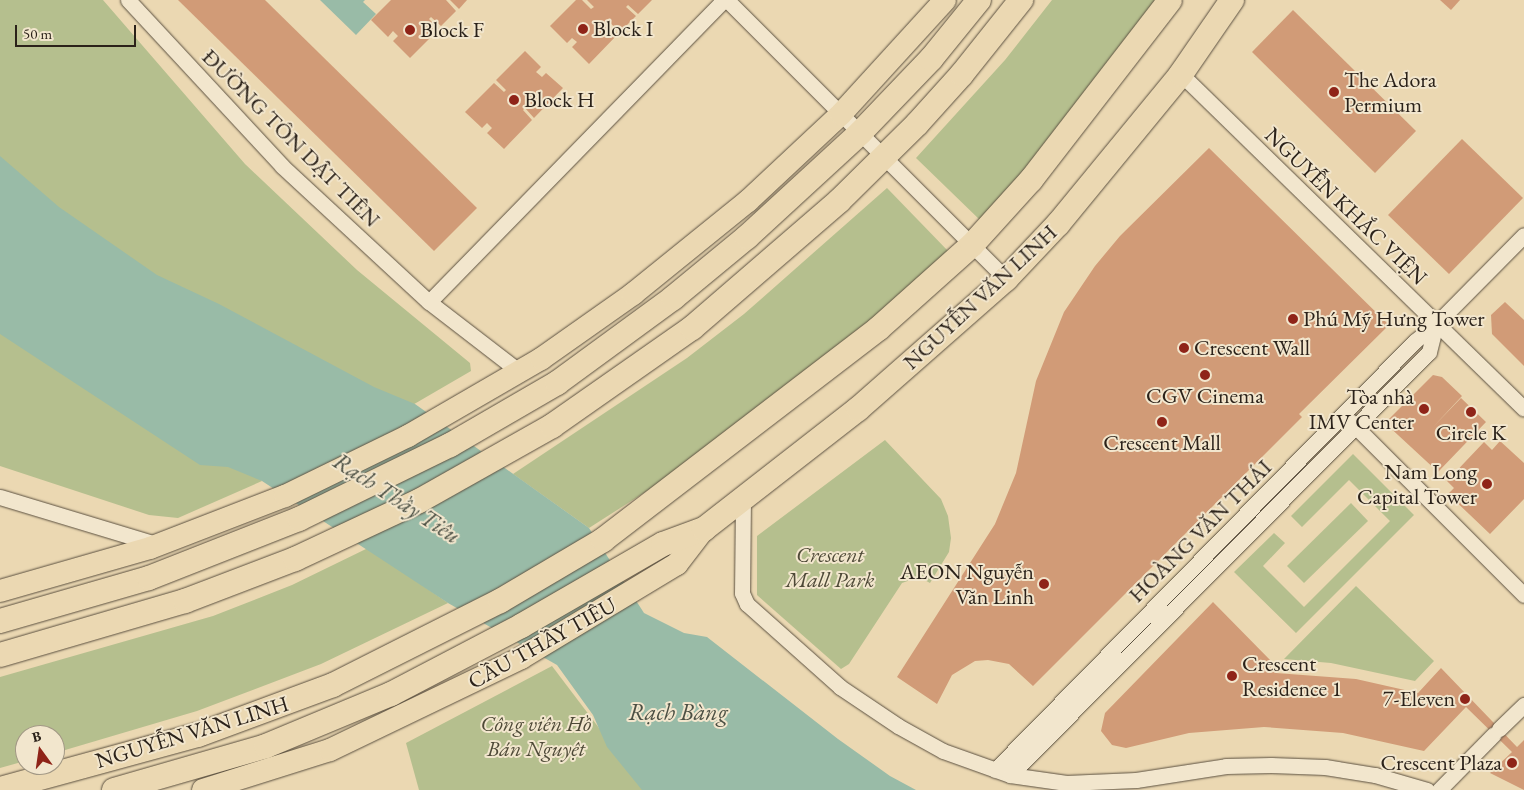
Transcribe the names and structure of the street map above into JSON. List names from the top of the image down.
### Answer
{
  "streets": {
    "highway": ["NGUYỄN VĂN LINH", "CẦU THẦY TIÊU"],
    "street": ["ĐƯỜNG TÔN DẬT TIÊN", "NGUYỄN KHẮC VIỆN", "HOÀNG VĂN THÁI"]
  },
  "crossings": [
    ["NGUYỄN KHẮC VIỆN", "NGUYỄN VĂN LINH"],
    ["NGUYỄN KHẮC VIỆN", "HOÀNG VĂN THÁI"],
    ["NGUYỄN VĂN LINH", "CẦU THẦY TIÊU"]
  ],
  "water": ["Rạch Thầy Tiêu", "Rạch Bàng"],
  "parks": ["Crescent Mall Park", "Công viên Hồ Bán Nguyệt"],
  "places": [
    "Block I",
    "Block F",
    "The Adora Permium",
    "Block H",
    "Phú Mỹ Hưng Tower",
    "Crescent Wall",
    "CGV Cinema",
    "Tòa nhà IMV Center",
    "Circle K",
    "Crescent Mall",
    "Nam Long Capital Tower",
    "AEON Nguyễn Văn Linh",
    "Crescent Residence 1",
    "7-Eleven",
    "Crescent Plaza"
  ],
  "scale_bar": "50 m",
  "north": "top"
}
